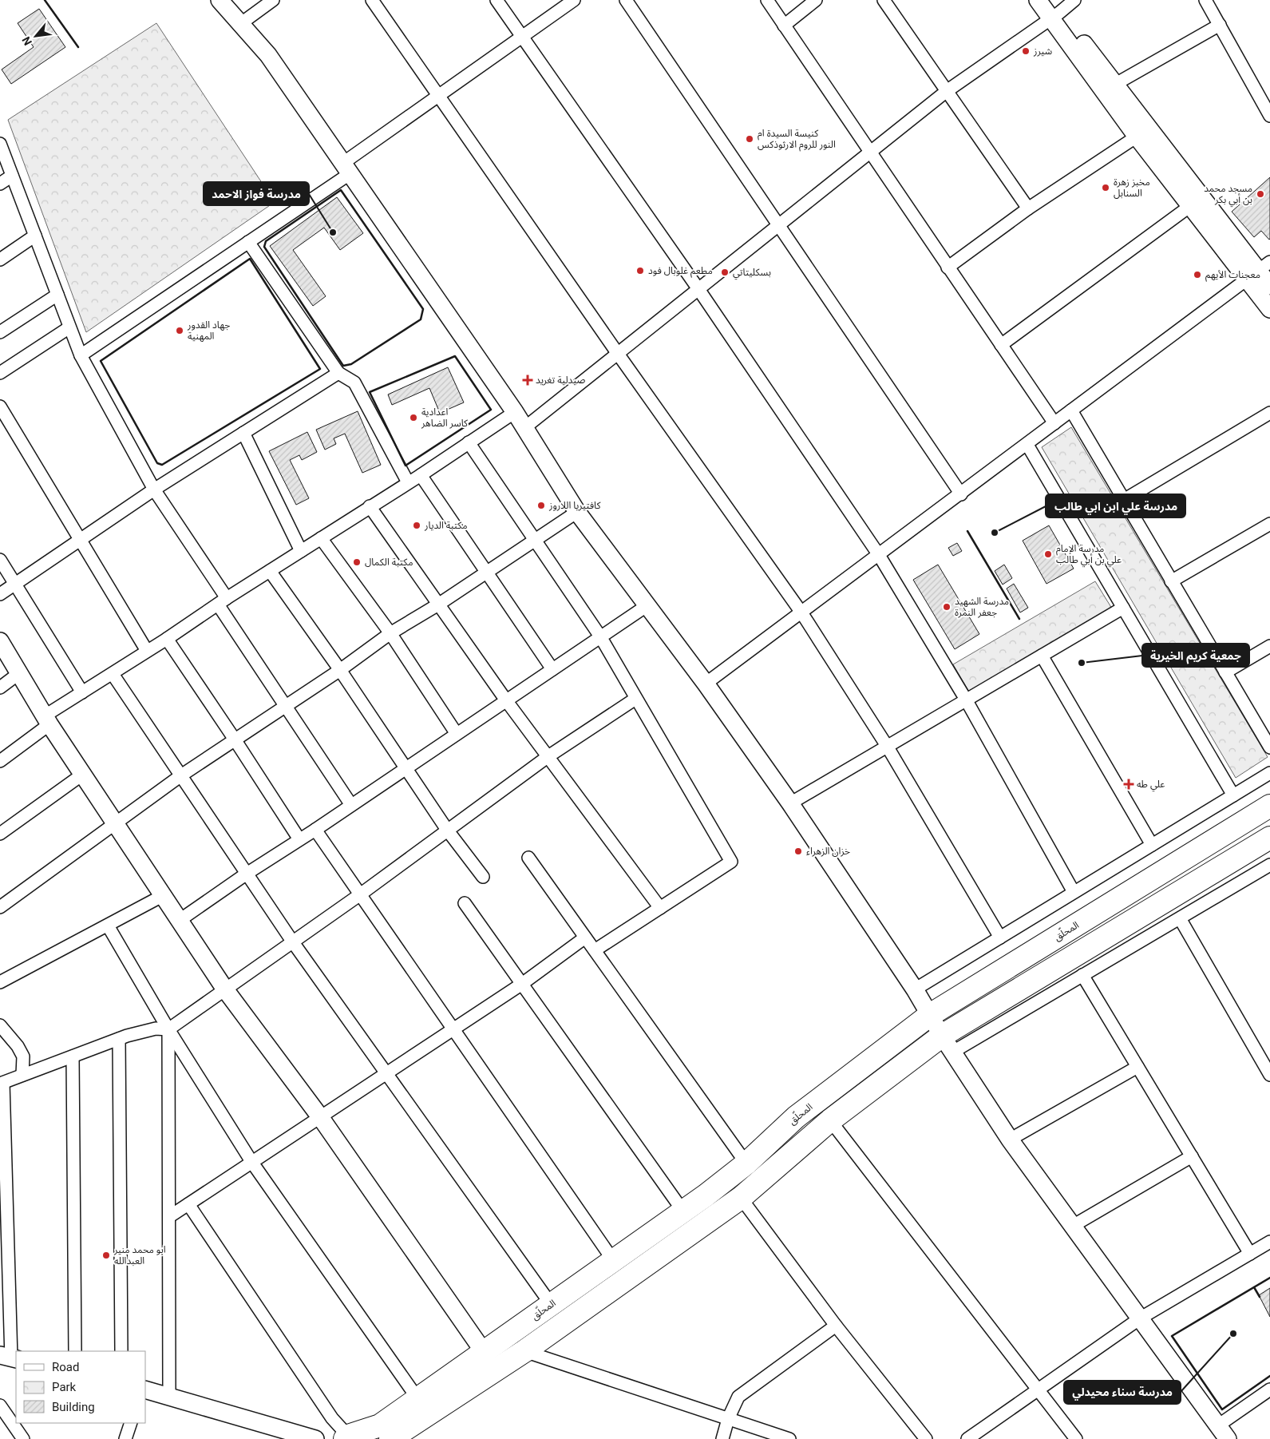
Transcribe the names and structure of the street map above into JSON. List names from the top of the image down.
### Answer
{
  "streets": {
    "highway": ["المحلّق"]
  },
  "places": {
    "other": [
      "شيرز",
      "كنيسة السيدة ام النور للروم الارثوذكس",
      "مخبز زهرة السنابل",
      "مسجد محمد بن أبي بكر",
      "مدرسة فواز الاحمد",
      "مطعم غلوبال فود",
      "بسكليتاتي",
      "معجنات الأيهم",
      "جهاد القدور المهنية",
      "اعدادية كاسر الضاهر",
      "كافتيريا اللاروز",
      "مكتبة الديار",
      "مدرسة علي ابن ابي طالب",
      "مدرسة الإمام علي بن أبي طالب",
      "مكتبة الكمال",
      "مدرسة الشهيد جعفر النمرة",
      "جمعية كريم الخيرية",
      "خزان الزهراء",
      "ابو محمد منير العبدالله",
      "مدرسة سناء محيدلي"
    ],
    "health": ["صيدلية تغريد", "علي طه"]
  },
  "legend": ["Road", "Park", "Building"],
  "north": "bottom left"
}
